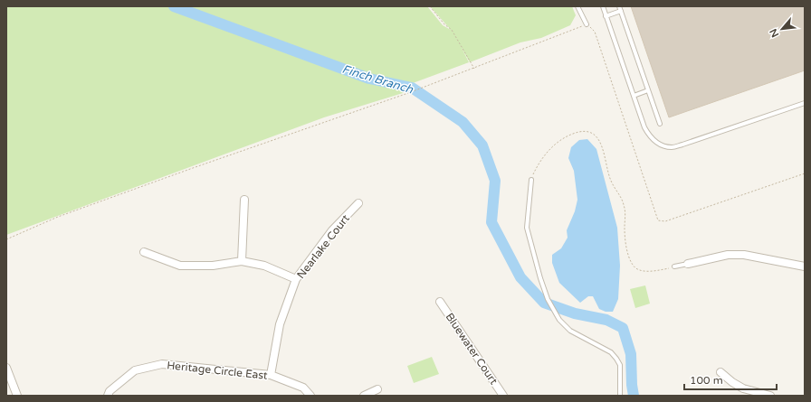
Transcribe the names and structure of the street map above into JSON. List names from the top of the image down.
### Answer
{
  "streets": {
    "street": ["Nearlake Court", "Bluewater Court", "Heritage Circle East"]
  },
  "crossings": [
    ["Nearlake Court", "Heritage Circle East"]
  ],
  "water": ["Finch Branch"],
  "scale_bar": "100 m",
  "north": "bottom left"
}
